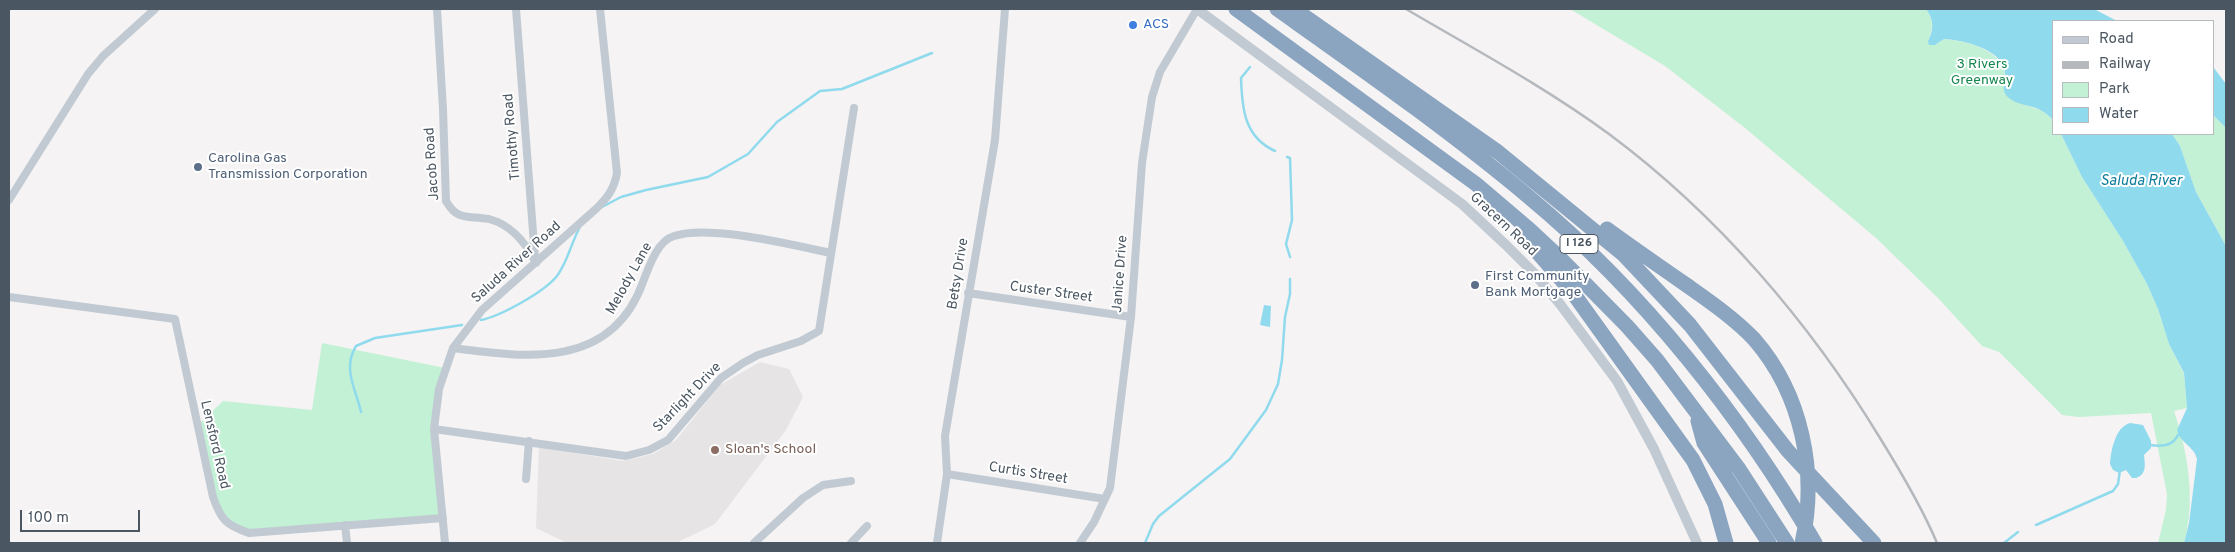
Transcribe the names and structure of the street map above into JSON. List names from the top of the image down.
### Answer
{
  "streets": {
    "highway": ["I 126"],
    "street": [
      "Timothy Road",
      "Jacob Road",
      "Gracern Road",
      "Saluda River Road",
      "Betsy Drive",
      "Janice Drive",
      "Melody Lane",
      "Custer Street",
      "Starlight Drive",
      "Lensford Road",
      "Curtis Street"
    ]
  },
  "crossings": [
    ["Timothy Road", "Jacob Road"],
    ["Timothy Road", "Saluda River Road"],
    ["Jacob Road", "Saluda River Road"],
    ["Gracern Road", "Janice Drive"],
    ["Saluda River Road", "Melody Lane"],
    ["Saluda River Road", "Starlight Drive"],
    ["Saluda River Road", "Lensford Road"],
    ["Betsy Drive", "Custer Street"],
    ["Betsy Drive", "Curtis Street"],
    ["Janice Drive", "Custer Street"],
    ["Janice Drive", "Curtis Street"],
    ["Melody Lane", "Starlight Drive"]
  ],
  "water": ["Saluda River"],
  "parks": ["3 Rivers Greenway"],
  "places": [
    "ACS",
    "Carolina Gas Transmission Corporation",
    "First Community Bank Mortgage",
    "Sloan's School"
  ],
  "legend": [
    "Road",
    "Railway",
    "Park",
    "Water"
  ],
  "scale_bar": "100 m"
}
